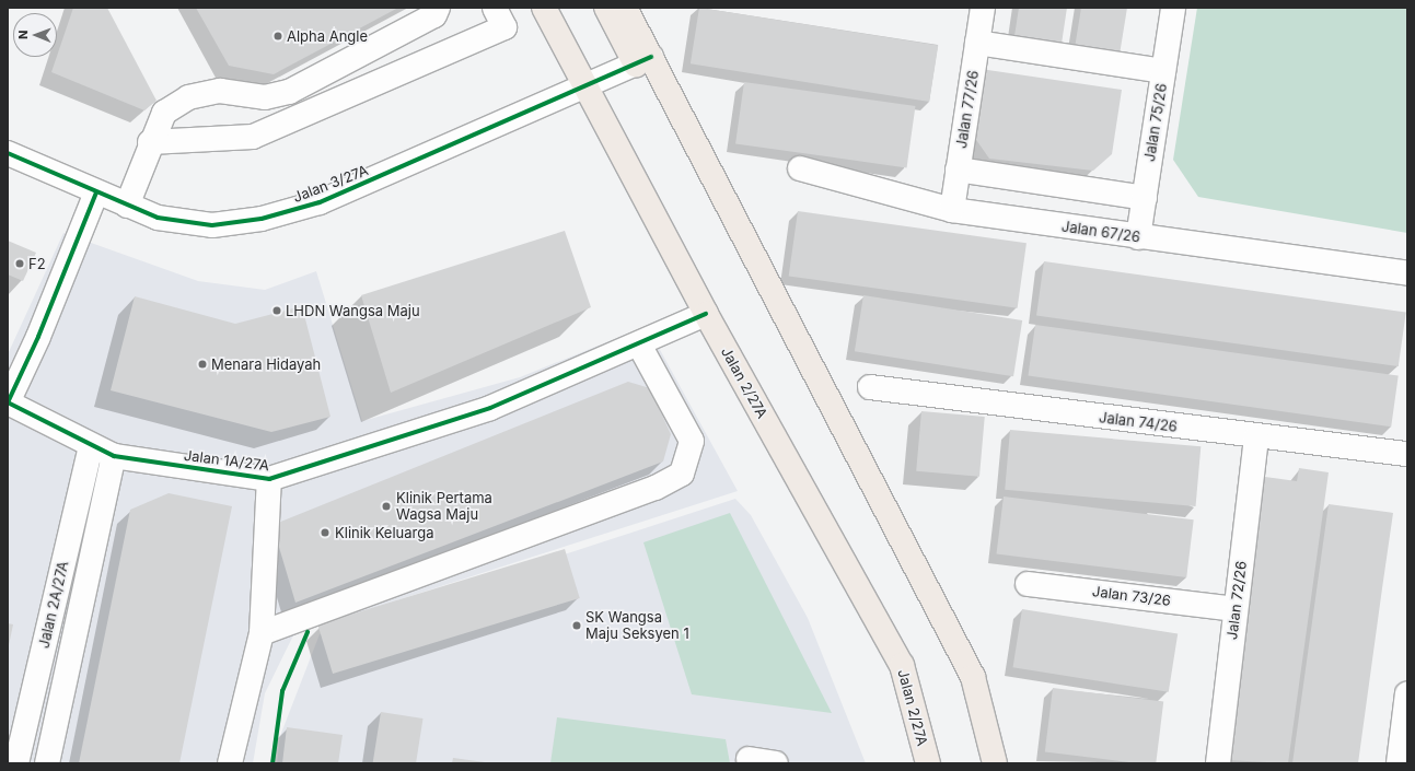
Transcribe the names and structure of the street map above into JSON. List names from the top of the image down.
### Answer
{
  "streets": {
    "main road": ["Jalan 2/27A"],
    "street": [
      "Jalan 77/26",
      "Jalan 75/26",
      "Jalan 3/27A",
      "Jalan 67/26",
      "Jalan 74/26",
      "Jalan 1A/27A",
      "Jalan 73/26",
      "Jalan 72/26",
      "Jalan 2A/27A"
    ]
  },
  "crossings": [
    ["Jalan 77/26", "Jalan 67/26"],
    ["Jalan 75/26", "Jalan 67/26"],
    ["Jalan 3/27A", "Jalan 2/27A"],
    ["Jalan 3/27A", "Jalan 1A/27A"],
    ["Jalan 2/27A", "Jalan 1A/27A"],
    ["Jalan 74/26", "Jalan 72/26"],
    ["Jalan 1A/27A", "Jalan 2A/27A"],
    ["Jalan 73/26", "Jalan 72/26"]
  ],
  "places": [
    "Alpha Angle",
    "F2",
    "LHDN Wangsa Maju",
    "Menara Hidayah",
    "Klinik Pertama Wagsa Maju",
    "Klinik Keluarga",
    "SK Wangsa Maju Seksyen 1"
  ],
  "north": "left"
}
